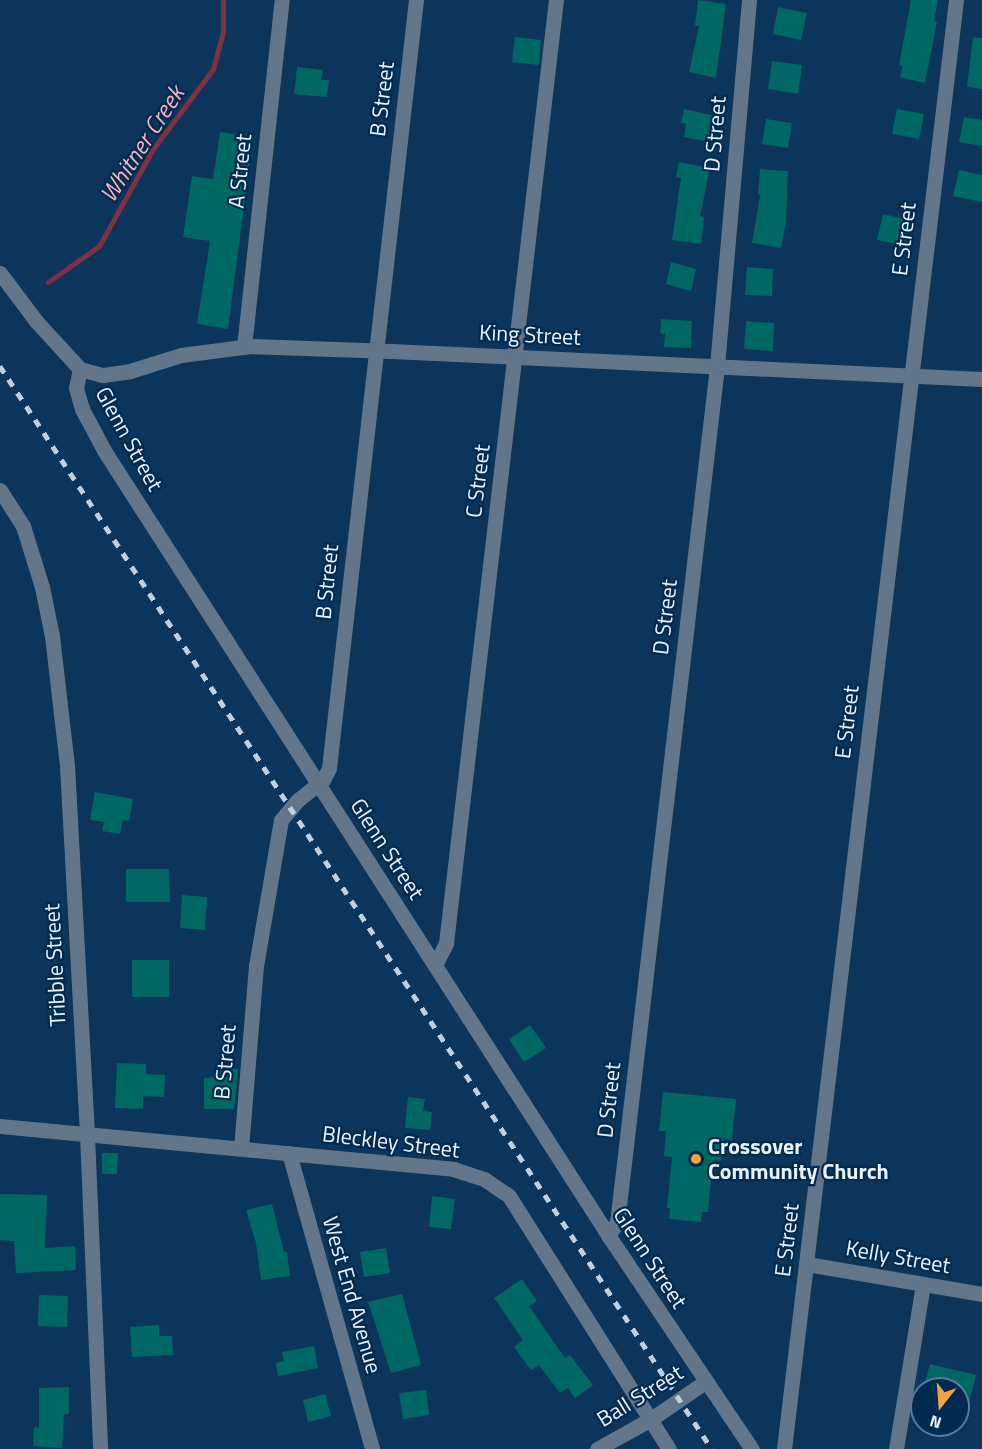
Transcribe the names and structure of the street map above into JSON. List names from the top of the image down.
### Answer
{
  "streets": {
    "street": [
      "B Street",
      "D Street",
      "A Street",
      "E Street",
      "King Street",
      "Glenn Street",
      "C Street",
      "Tribble Street",
      "Bleckley Street",
      "Kelly Street",
      "West End Avenue",
      "Ball Street"
    ]
  },
  "crossings": [
    ["B Street", "King Street"],
    ["B Street", "Glenn Street"],
    ["B Street", "Bleckley Street"],
    ["D Street", "King Street"],
    ["D Street", "Glenn Street"],
    ["A Street", "King Street"],
    ["E Street", "King Street"],
    ["E Street", "Kelly Street"],
    ["King Street", "Glenn Street"],
    ["King Street", "C Street"],
    ["Glenn Street", "C Street"],
    ["Glenn Street", "Ball Street"],
    ["Tribble Street", "Bleckley Street"],
    ["Bleckley Street", "West End Avenue"],
    ["Bleckley Street", "Ball Street"]
  ],
  "water": ["Whitner Creek"],
  "places": ["Crossover Community Church"],
  "north": "bottom"
}
